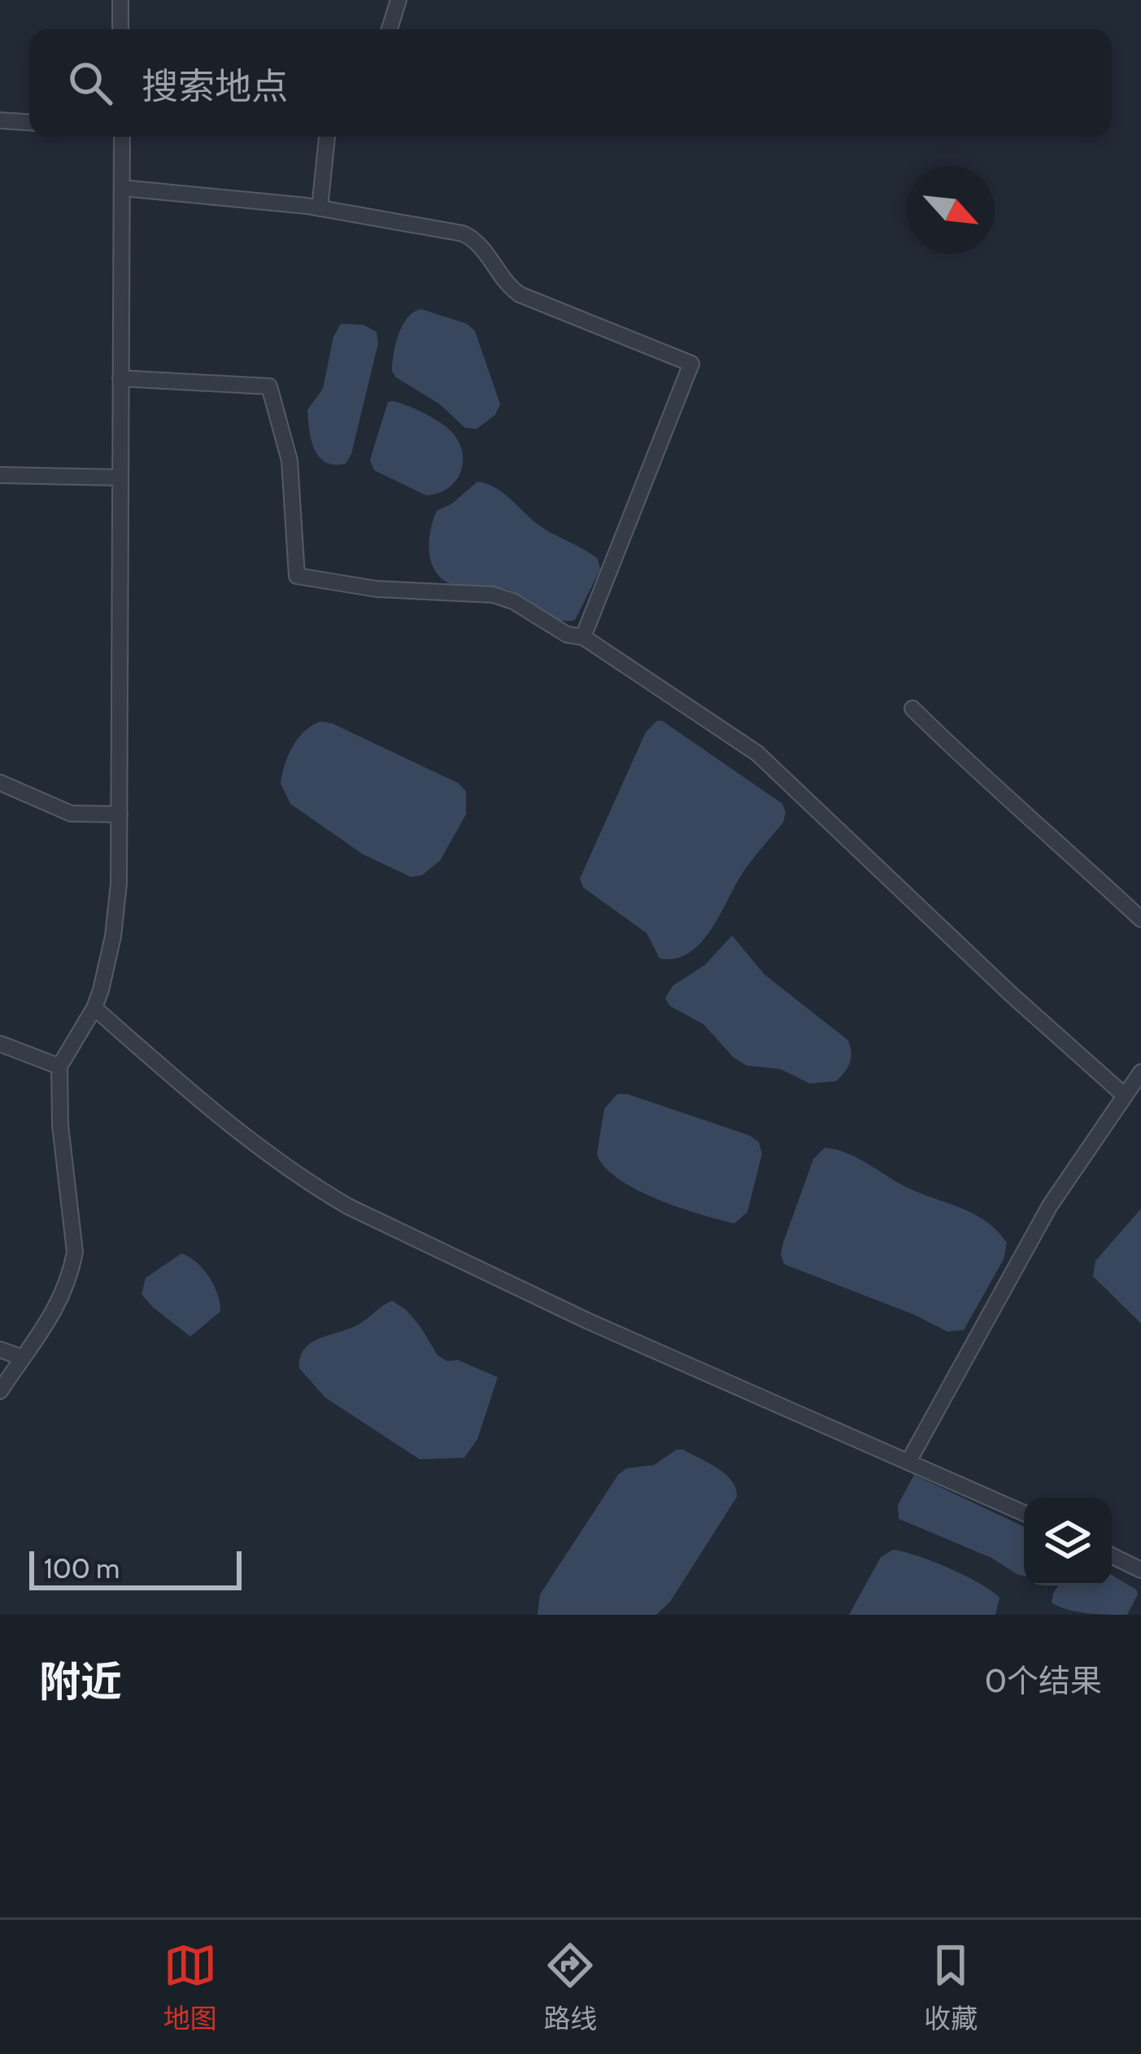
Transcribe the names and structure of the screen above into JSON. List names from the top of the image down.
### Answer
{
  "scale_bar": "100 m",
  "north": "bottom right",
  "page": {
    "search": "搜索地点",
    "scale": "100 m",
    "heading": ["附近", "0个结果"],
    "nav": ["地图", "路线", "收藏"]
  }
}
